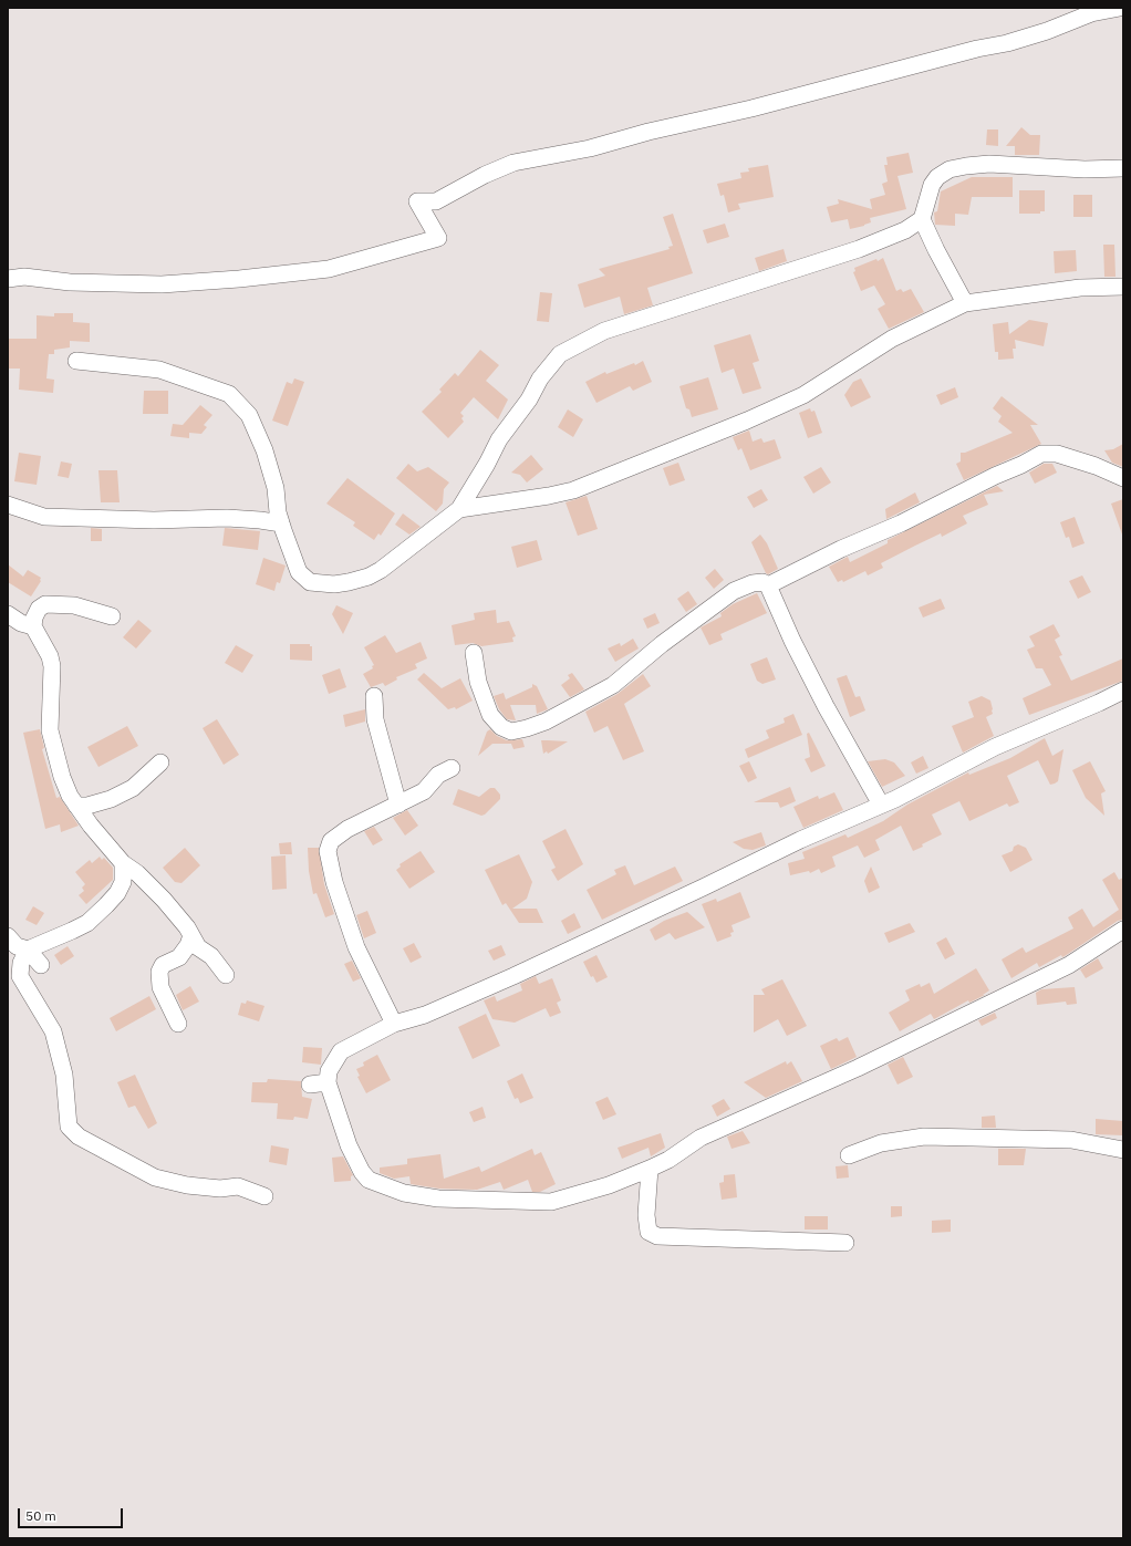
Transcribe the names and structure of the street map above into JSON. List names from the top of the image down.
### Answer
{
  "scale_bar": "50 m"
}
